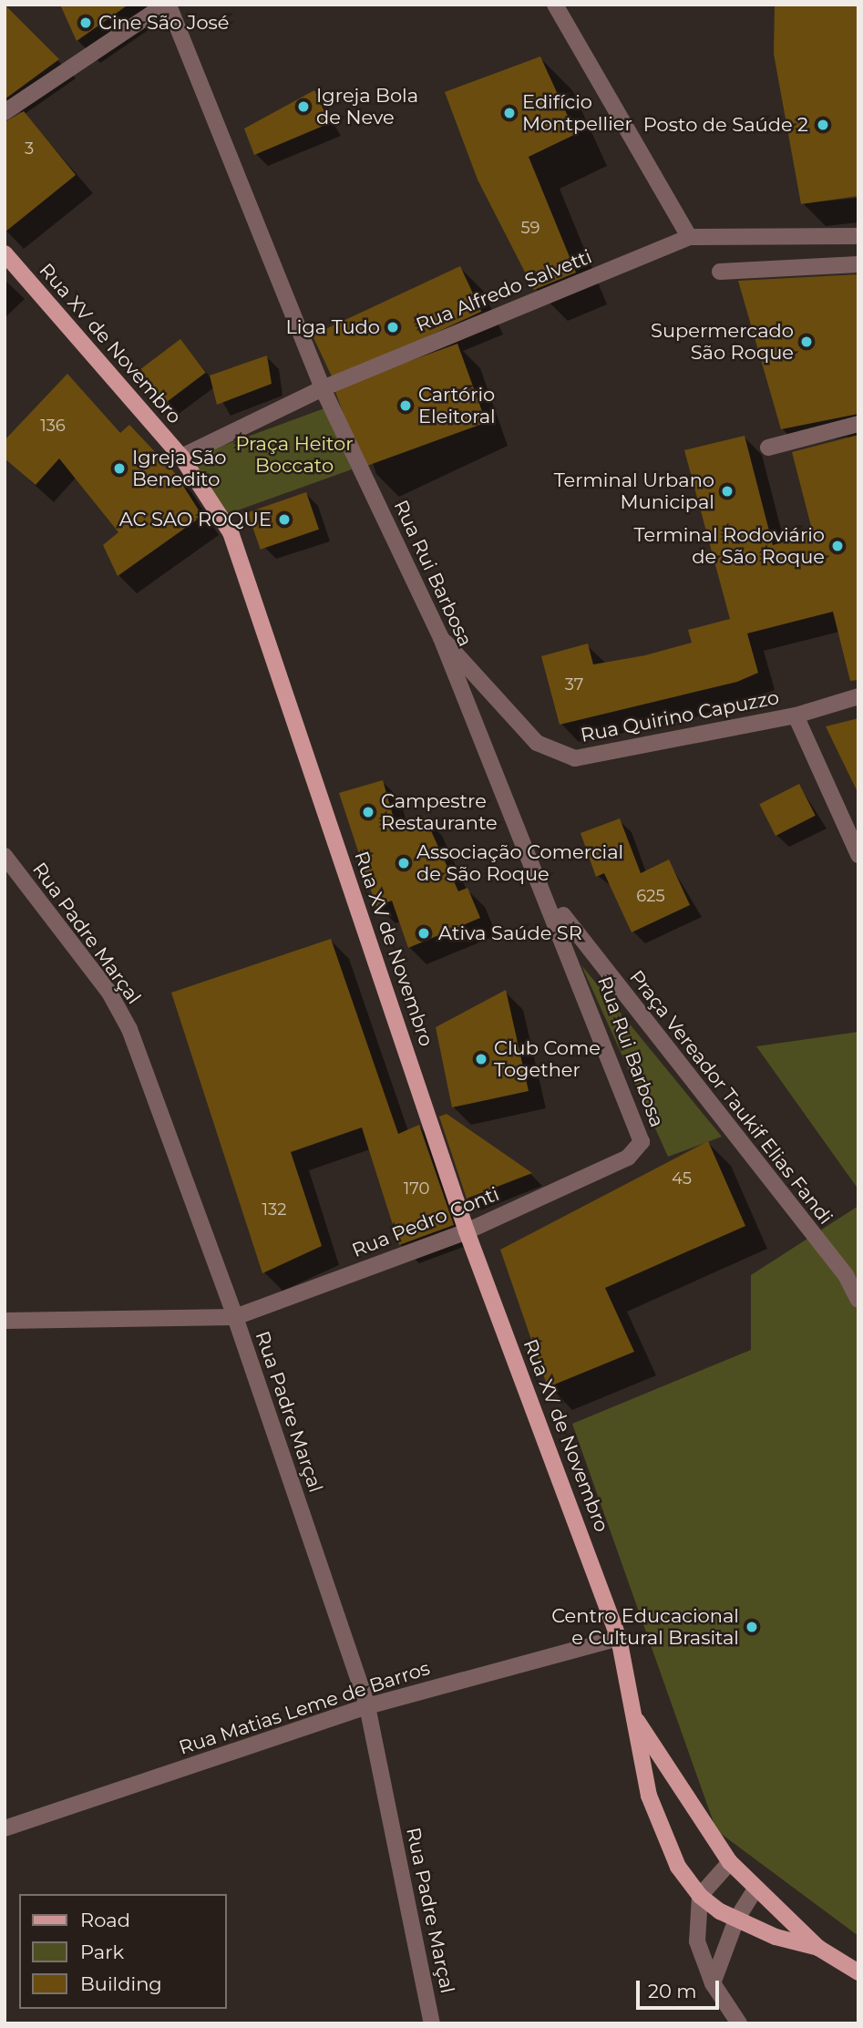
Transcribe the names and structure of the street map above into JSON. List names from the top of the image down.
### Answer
{
  "streets": {
    "main road": ["Rua XV de Novembro"],
    "street": [
      "Rua Alfredo Salvetti",
      "Rua Rui Barbosa",
      "Rua Quirino Capuzzo",
      "Rua Padre Marçal",
      "Praça Vereador Taukif Elias Fandi",
      "Rua Pedro Conti",
      "Rua Matias Leme de Barros"
    ]
  },
  "crossings": [
    ["Rua Alfredo Salvetti", "Rua XV de Novembro"],
    ["Rua Alfredo Salvetti", "Rua Rui Barbosa"],
    ["Rua XV de Novembro", "Rua Pedro Conti"],
    ["Rua XV de Novembro", "Rua Matias Leme de Barros"],
    ["Rua Rui Barbosa", "Rua Quirino Capuzzo"],
    ["Rua Rui Barbosa", "Praça Vereador Taukif Elias Fandi"],
    ["Rua Rui Barbosa", "Rua Pedro Conti"],
    ["Rua Padre Marçal", "Rua Pedro Conti"],
    ["Rua Padre Marçal", "Rua Matias Leme de Barros"]
  ],
  "parks": ["Praça Heitor Boccato"],
  "places": [
    "Cine São José",
    "Igreja Bola de Neve",
    "Edifício Montpellier",
    "Posto de Saúde 2",
    "Liga Tudo",
    "Supermercado São Roque",
    "Cartório Eleitoral",
    "Igreja São Benedito",
    "Terminal Urbano Municipal",
    "AC SAO ROQUE",
    "Terminal Rodoviário de São Roque",
    "Campestre Restaurante",
    "Associação Comercial de São Roque",
    "Ativa Saúde SR",
    "Club Come Together",
    "Centro Educacional e Cultural Brasital"
  ],
  "house_numbers": [
    "3",
    "59",
    "136",
    "37",
    "625",
    "45",
    "170",
    "132"
  ],
  "legend": ["Road", "Park", "Building"],
  "scale_bar": "20 m"
}
